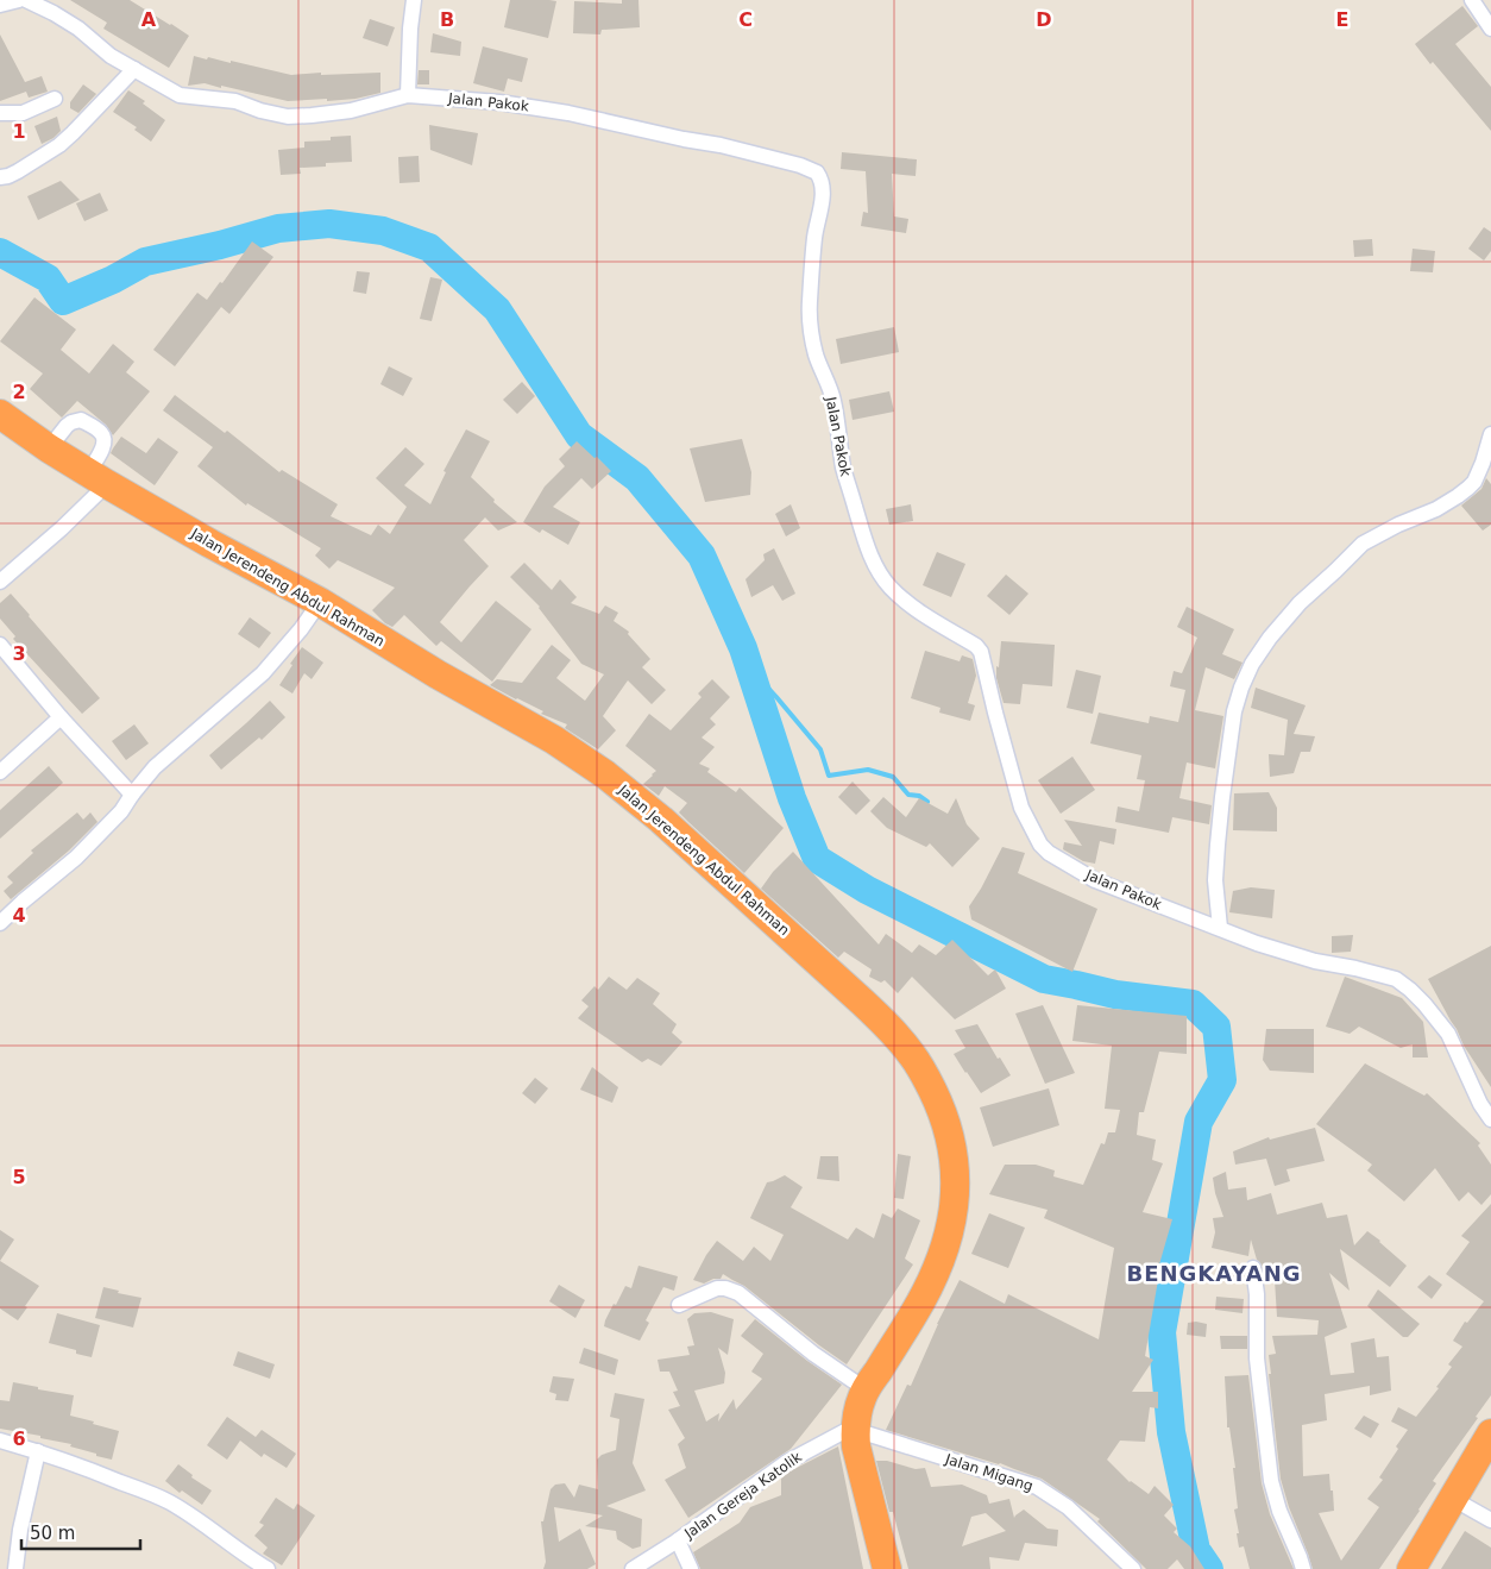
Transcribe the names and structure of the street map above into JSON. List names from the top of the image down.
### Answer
{
  "streets": {
    "highway": ["Jalan Jerendeng Abdul Rahman"],
    "street": ["Jalan Pakok", "Jalan Migang", "Jalan Gereja Katolik"]
  },
  "crossings": [
    ["Jalan Jerendeng Abdul Rahman", "Jalan Migang"],
    ["Jalan Jerendeng Abdul Rahman", "Jalan Gereja Katolik"],
    ["Jalan Migang", "Jalan Gereja Katolik"]
  ],
  "districts": ["BENGKAYANG"],
  "scale_bar": "50 m",
  "grid": {
    "columns": [
      "A",
      "B",
      "C",
      "D",
      "E"
    ],
    "rows": [
      "1",
      "2",
      "3",
      "4",
      "5",
      "6"
    ]
  }
}
